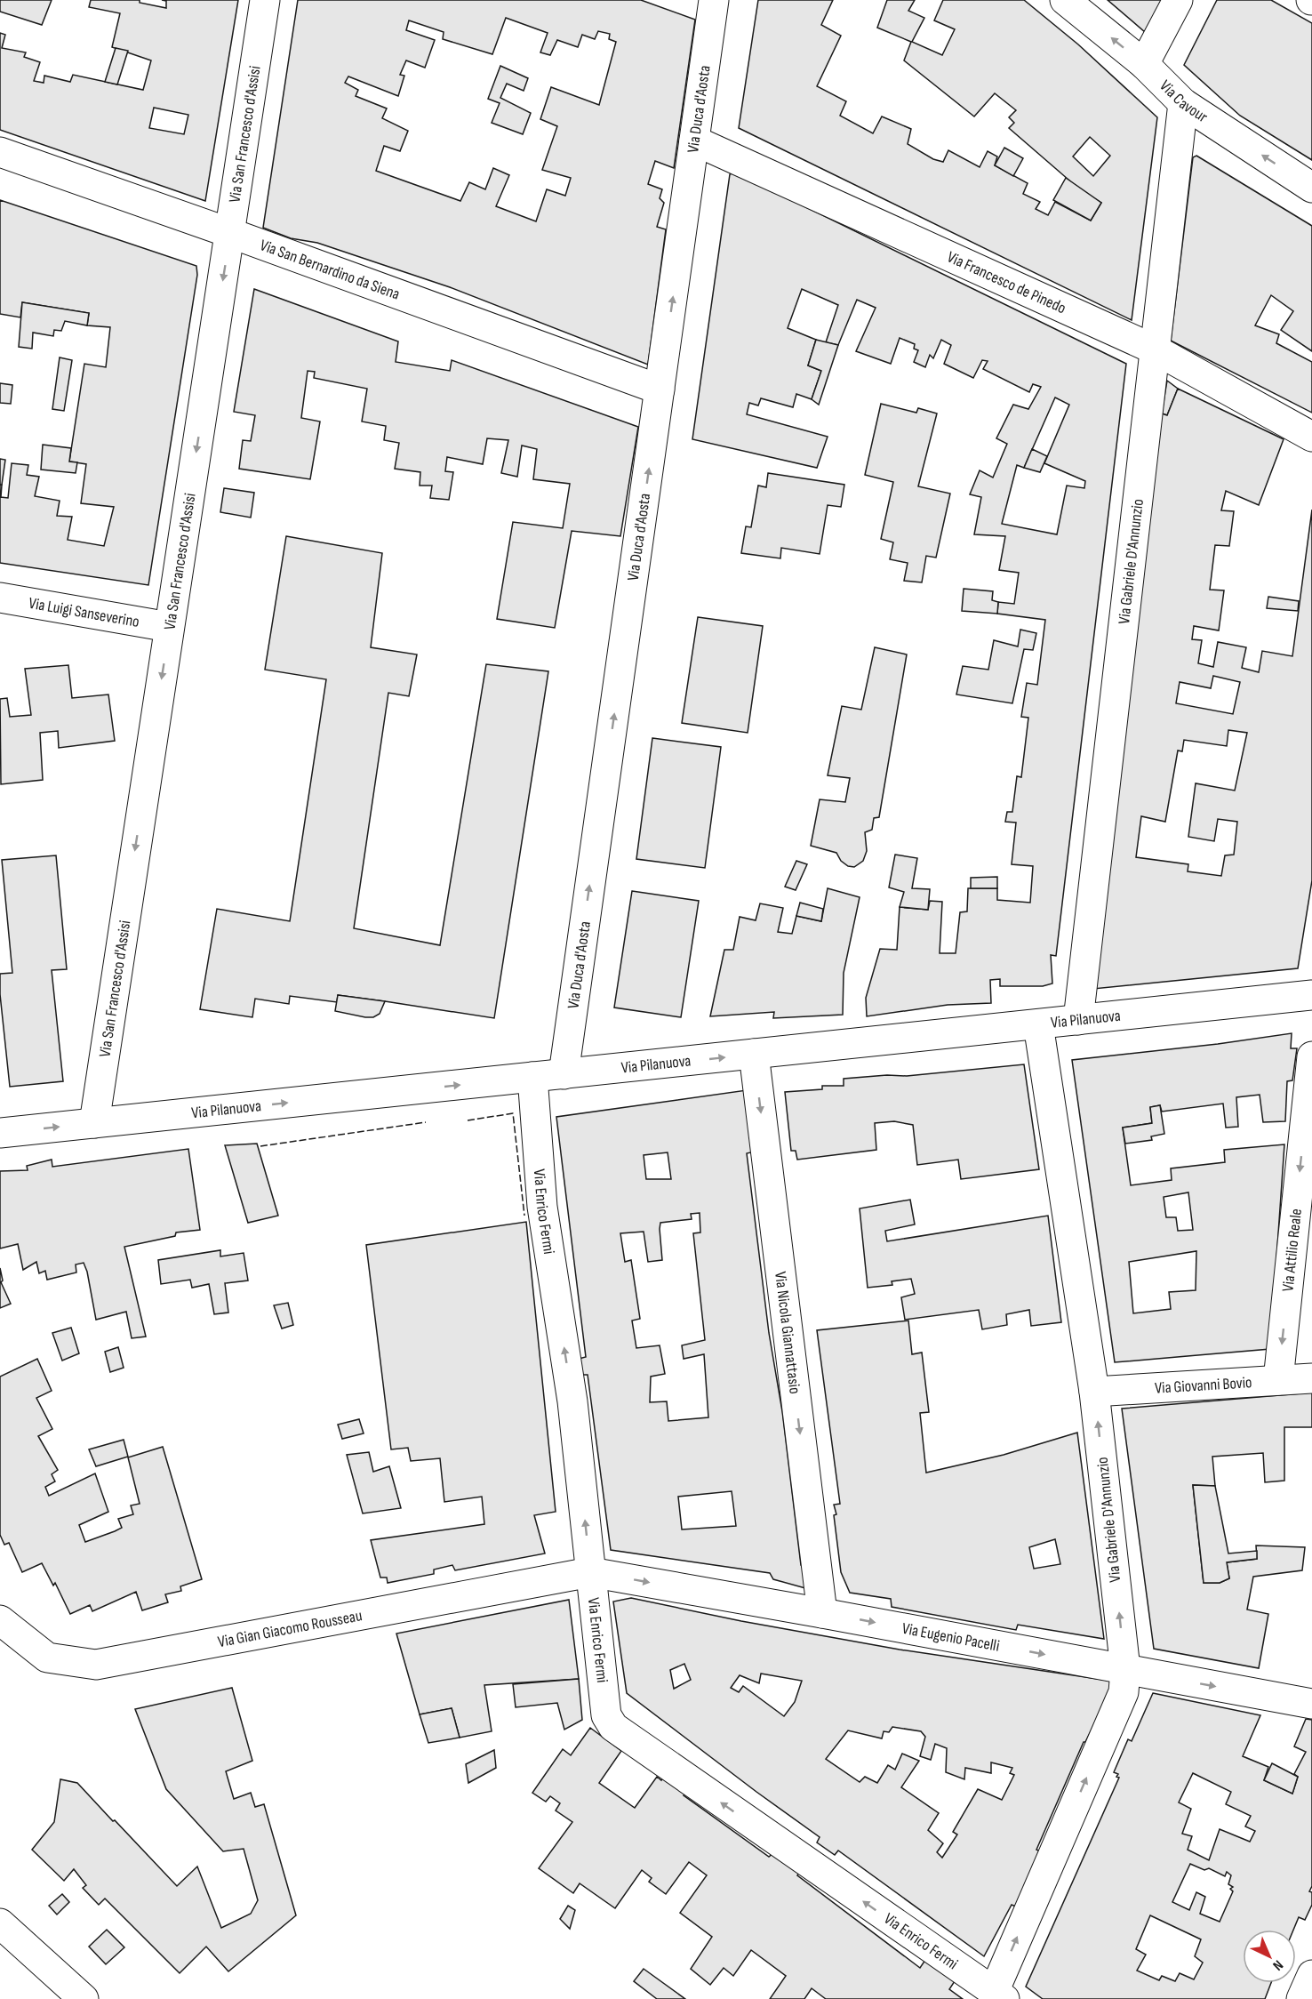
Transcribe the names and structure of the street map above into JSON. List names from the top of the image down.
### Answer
{
  "streets": {
    "street": [
      "Via Cavour",
      "Via Duca d'Aosta",
      "Via San Francesco d'Assisi",
      "Via San Bernardino da Siena",
      "Via Francesco de Pinedo",
      "Via Gabriele D'Annunzio",
      "Via Luigi Sanseverino",
      "Via Pilanuova",
      "Via Enrico Fermi",
      "Via Attilio Reale",
      "Via Nicola Giannattasio",
      "Via Giovanni Bovio",
      "Via Gian Giacomo Rousseau",
      "Via Eugenio Pacelli"
    ]
  },
  "crossings": [
    ["Via Cavour", "Via Gabriele D'Annunzio"],
    ["Via Duca d'Aosta", "Via San Bernardino da Siena"],
    ["Via Duca d'Aosta", "Via Francesco de Pinedo"],
    ["Via Duca d'Aosta", "Via Pilanuova"],
    ["Via San Francesco d'Assisi", "Via San Bernardino da Siena"],
    ["Via San Francesco d'Assisi", "Via Luigi Sanseverino"],
    ["Via San Francesco d'Assisi", "Via Pilanuova"],
    ["Via Francesco de Pinedo", "Via Gabriele D'Annunzio"],
    ["Via Gabriele D'Annunzio", "Via Pilanuova"],
    ["Via Gabriele D'Annunzio", "Via Enrico Fermi"],
    ["Via Gabriele D'Annunzio", "Via Giovanni Bovio"],
    ["Via Gabriele D'Annunzio", "Via Eugenio Pacelli"],
    ["Via Pilanuova", "Via Enrico Fermi"],
    ["Via Pilanuova", "Via Nicola Giannattasio"],
    ["Via Enrico Fermi", "Via Gian Giacomo Rousseau"],
    ["Via Enrico Fermi", "Via Eugenio Pacelli"],
    ["Via Attilio Reale", "Via Giovanni Bovio"],
    ["Via Nicola Giannattasio", "Via Eugenio Pacelli"],
    ["Via Gian Giacomo Rousseau", "Via Eugenio Pacelli"]
  ],
  "one_way": [
    "Via Cavour",
    "Via Duca d'Aosta",
    "Via San Francesco d'Assisi",
    "Via Pilanuova",
    "Via Enrico Fermi",
    "Via Attilio Reale",
    "Via Nicola Giannattasio",
    "Via Eugenio Pacelli"
  ],
  "north": "bottom right"
}
